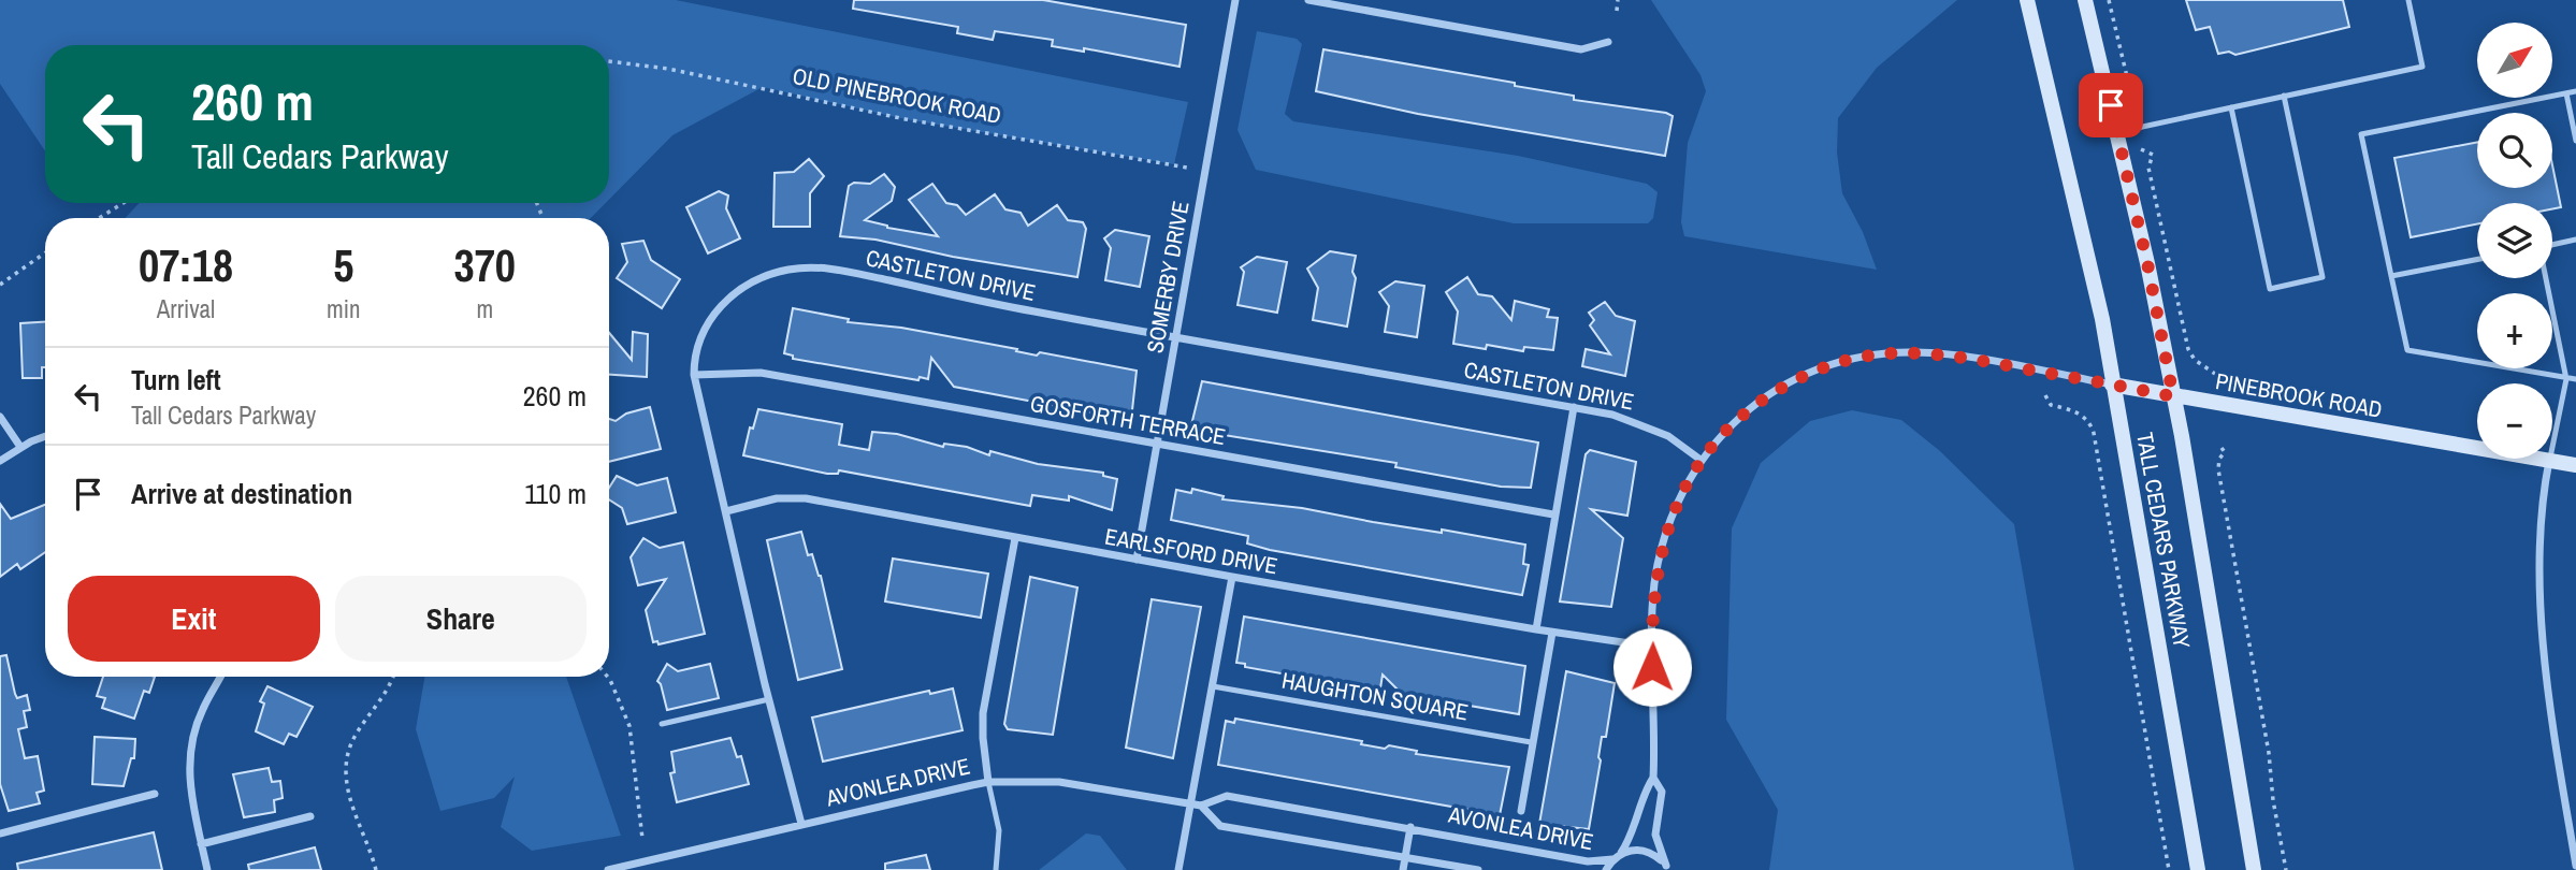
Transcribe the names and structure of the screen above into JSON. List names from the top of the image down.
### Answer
{
  "streets": {
    "main road": ["PINEBROOK ROAD", "TALL CEDARS PARKWAY"],
    "street": [
      "CASTLETON DRIVE",
      "SOMERBY DRIVE",
      "GOSFORTH TERRACE",
      "EARLSFORD DRIVE",
      "AVONLEA DRIVE"
    ],
    "lane": ["HAUGHTON SQUARE"],
    "path": ["OLD PINEBROOK ROAD"]
  },
  "crossings": [
    ["CASTLETON DRIVE", "SOMERBY DRIVE"],
    ["CASTLETON DRIVE", "PINEBROOK ROAD"],
    ["CASTLETON DRIVE", "GOSFORTH TERRACE"],
    ["CASTLETON DRIVE", "EARLSFORD DRIVE"],
    ["CASTLETON DRIVE", "AVONLEA DRIVE"],
    ["SOMERBY DRIVE", "GOSFORTH TERRACE"],
    ["SOMERBY DRIVE", "EARLSFORD DRIVE"],
    ["PINEBROOK ROAD", "TALL CEDARS PARKWAY"],
    ["PINEBROOK ROAD", "EARLSFORD DRIVE"]
  ],
  "north": "top right",
  "page": {
    "map_buttons": ["+", "−"],
    "turn": ["260 m", "Tall Cedars Parkway"],
    "eta": [
      "07:18",
      "Arrival",
      "5",
      "min",
      "370",
      "m"
    ],
    "list": [
      {
        "name": "Turn left",
        "note": "Tall Cedars Parkway",
        "value": "260 m"
      },
      {
        "name": "Arrive at destination",
        "value": "110 m"
      }
    ],
    "buttons": ["Exit", "Share"]
  }
}
